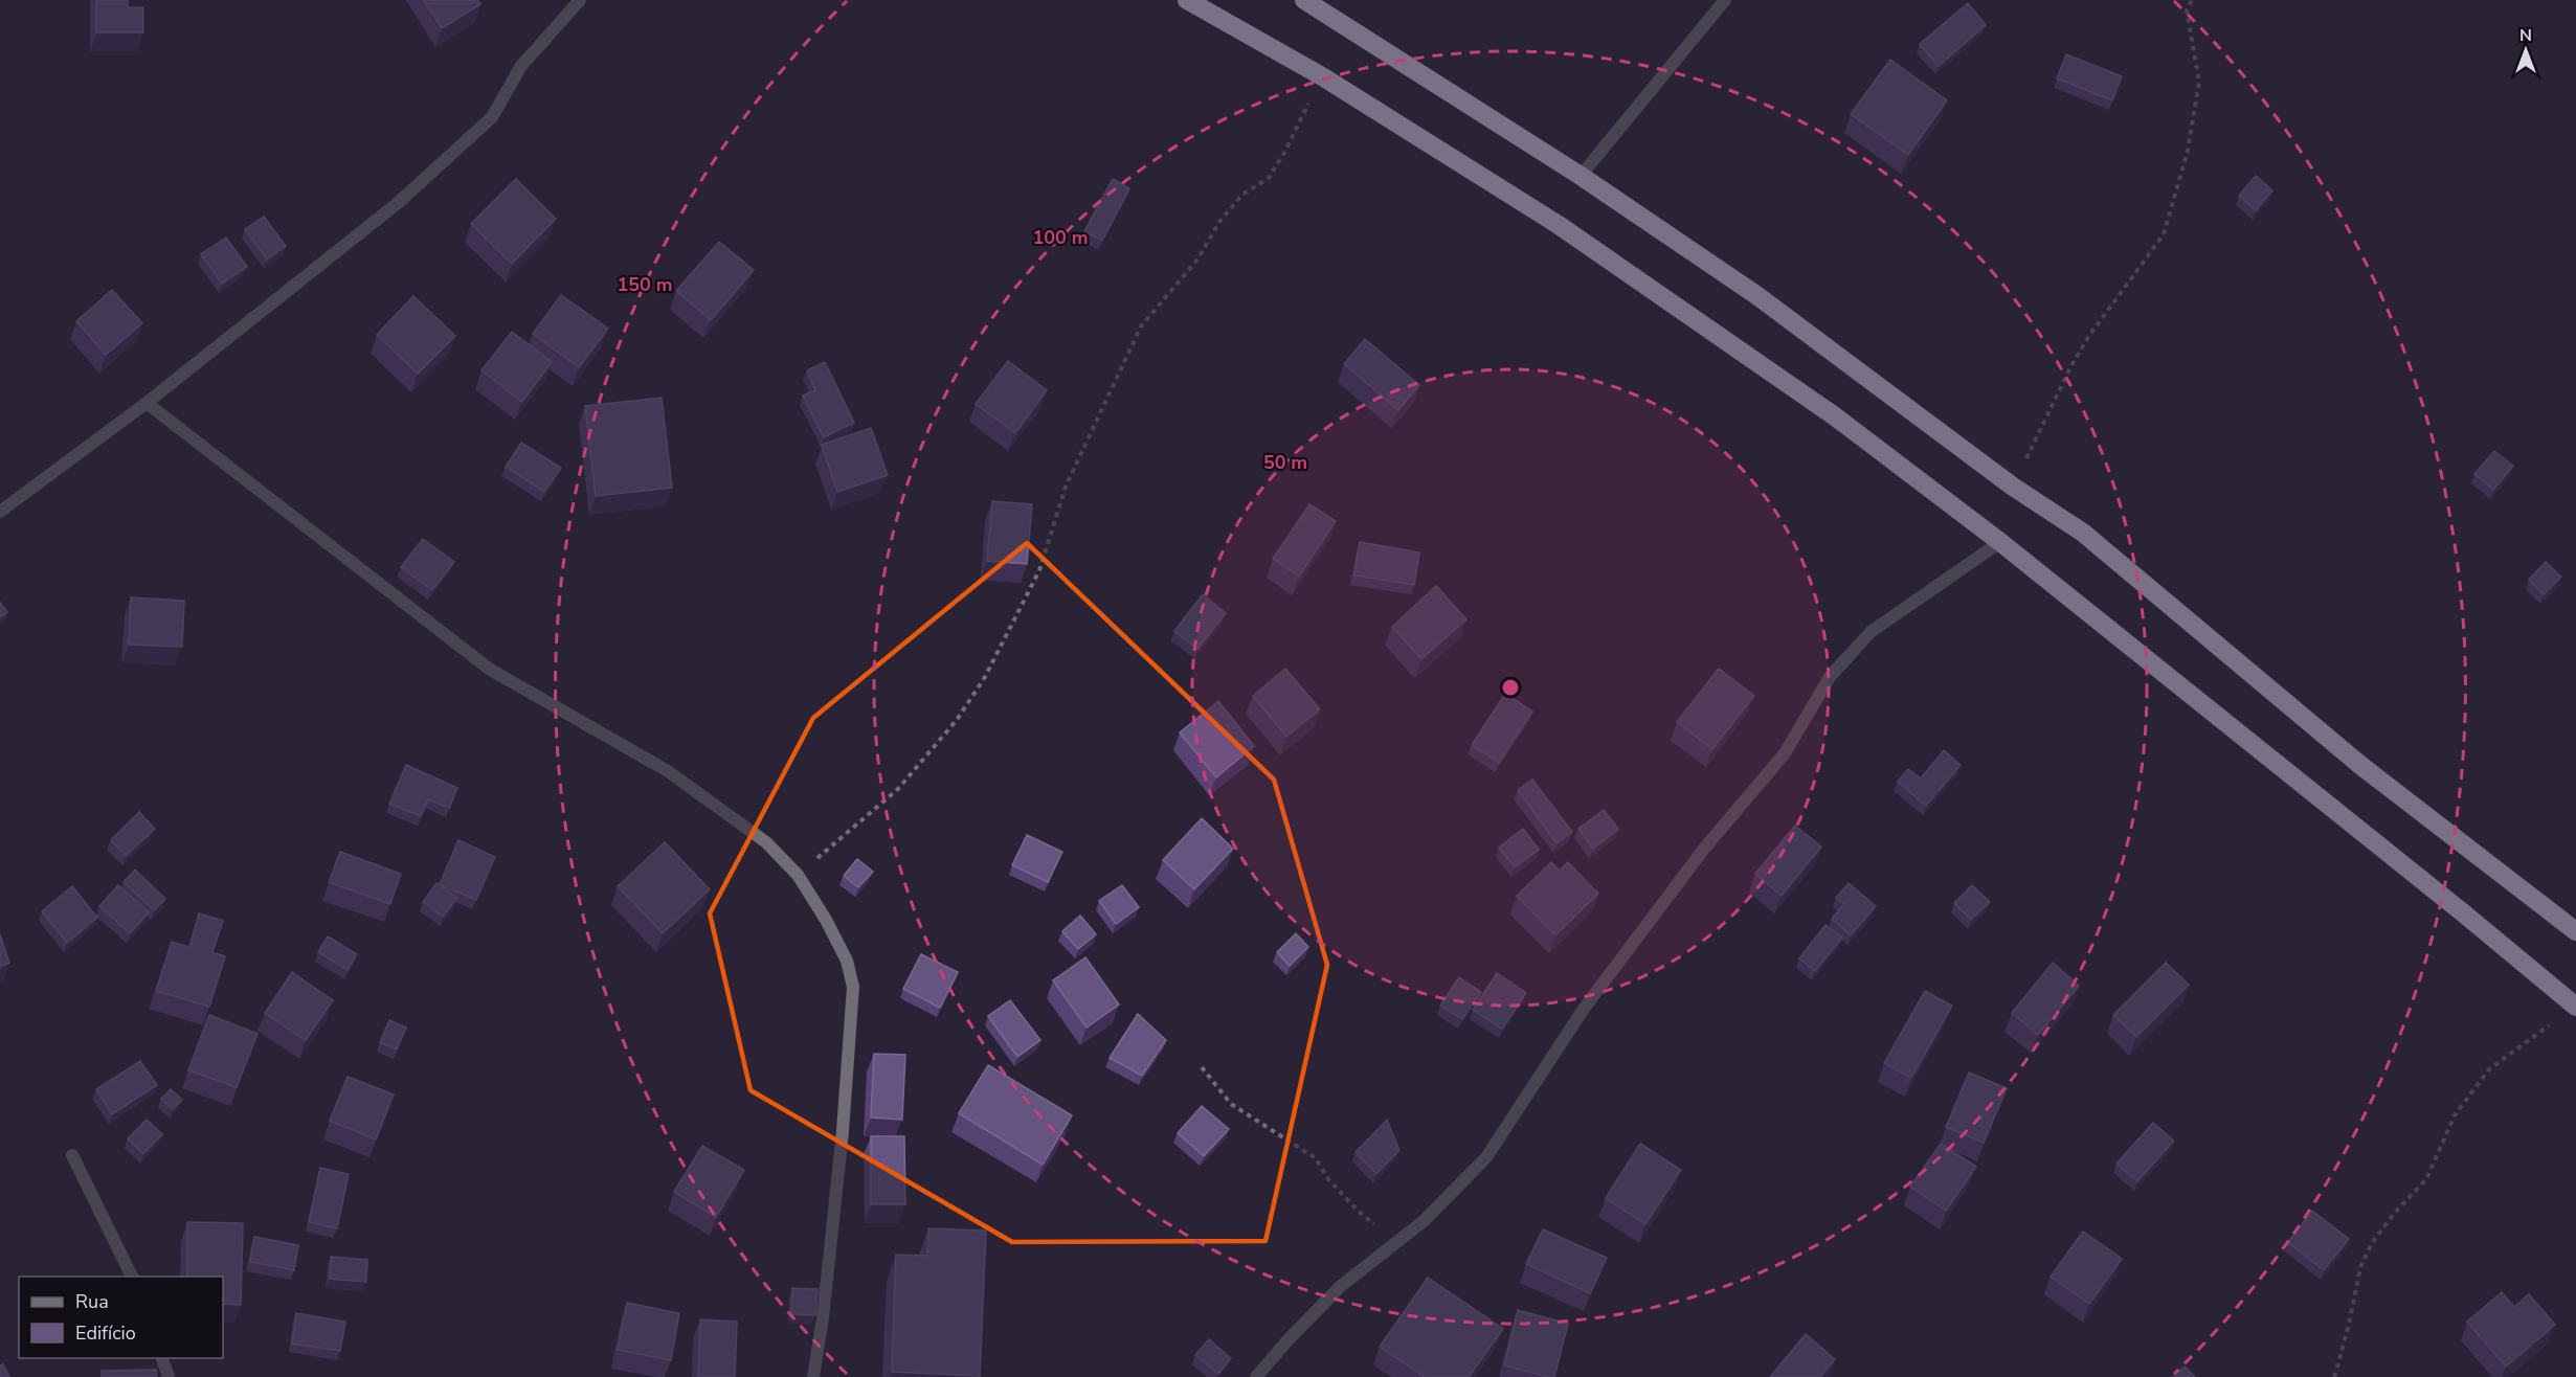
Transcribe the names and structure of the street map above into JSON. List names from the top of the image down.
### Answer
{
  "legend": ["Rua", "Edifício"],
  "north": "top",
  "rings": ["100 m", "150 m", "50 m"]
}
